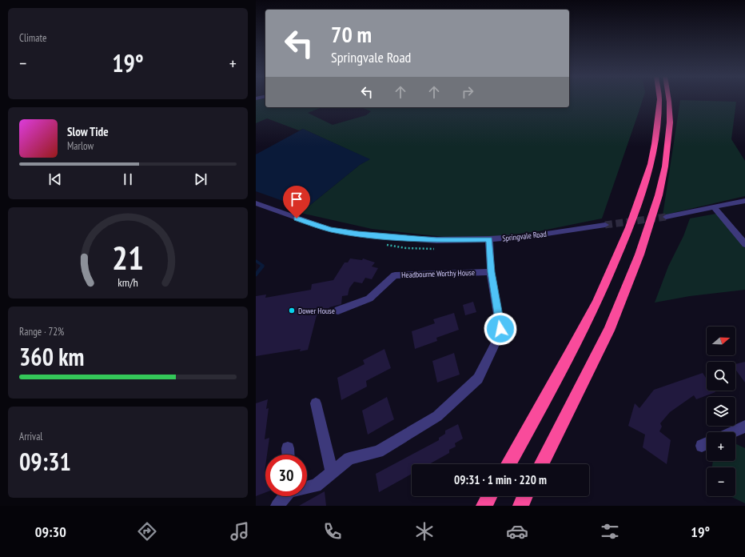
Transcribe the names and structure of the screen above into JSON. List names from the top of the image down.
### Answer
{
  "streets": {
    "street": ["Springvale Road", "Headbourne Worthy House"]
  },
  "places": ["Dower House"],
  "north": "right",
  "page": {
    "tile": [
      "Climate",
      ["Range · 72%", "360 km"],
      ["Arrival", "09:31"]
    ],
    "turn": ["70 m", "Springvale Road"],
    "heat": ["−", "19°", "+"],
    "song": ["Slow Tide", "Marlow"],
    "map_buttons": ["+", "−"],
    "limit": "30",
    "trip": "09:31 · 1 min · 220 m",
    "tabs": ["09:30", "19°"],
    "gauge": ["21", "km/h"]
  }
}
